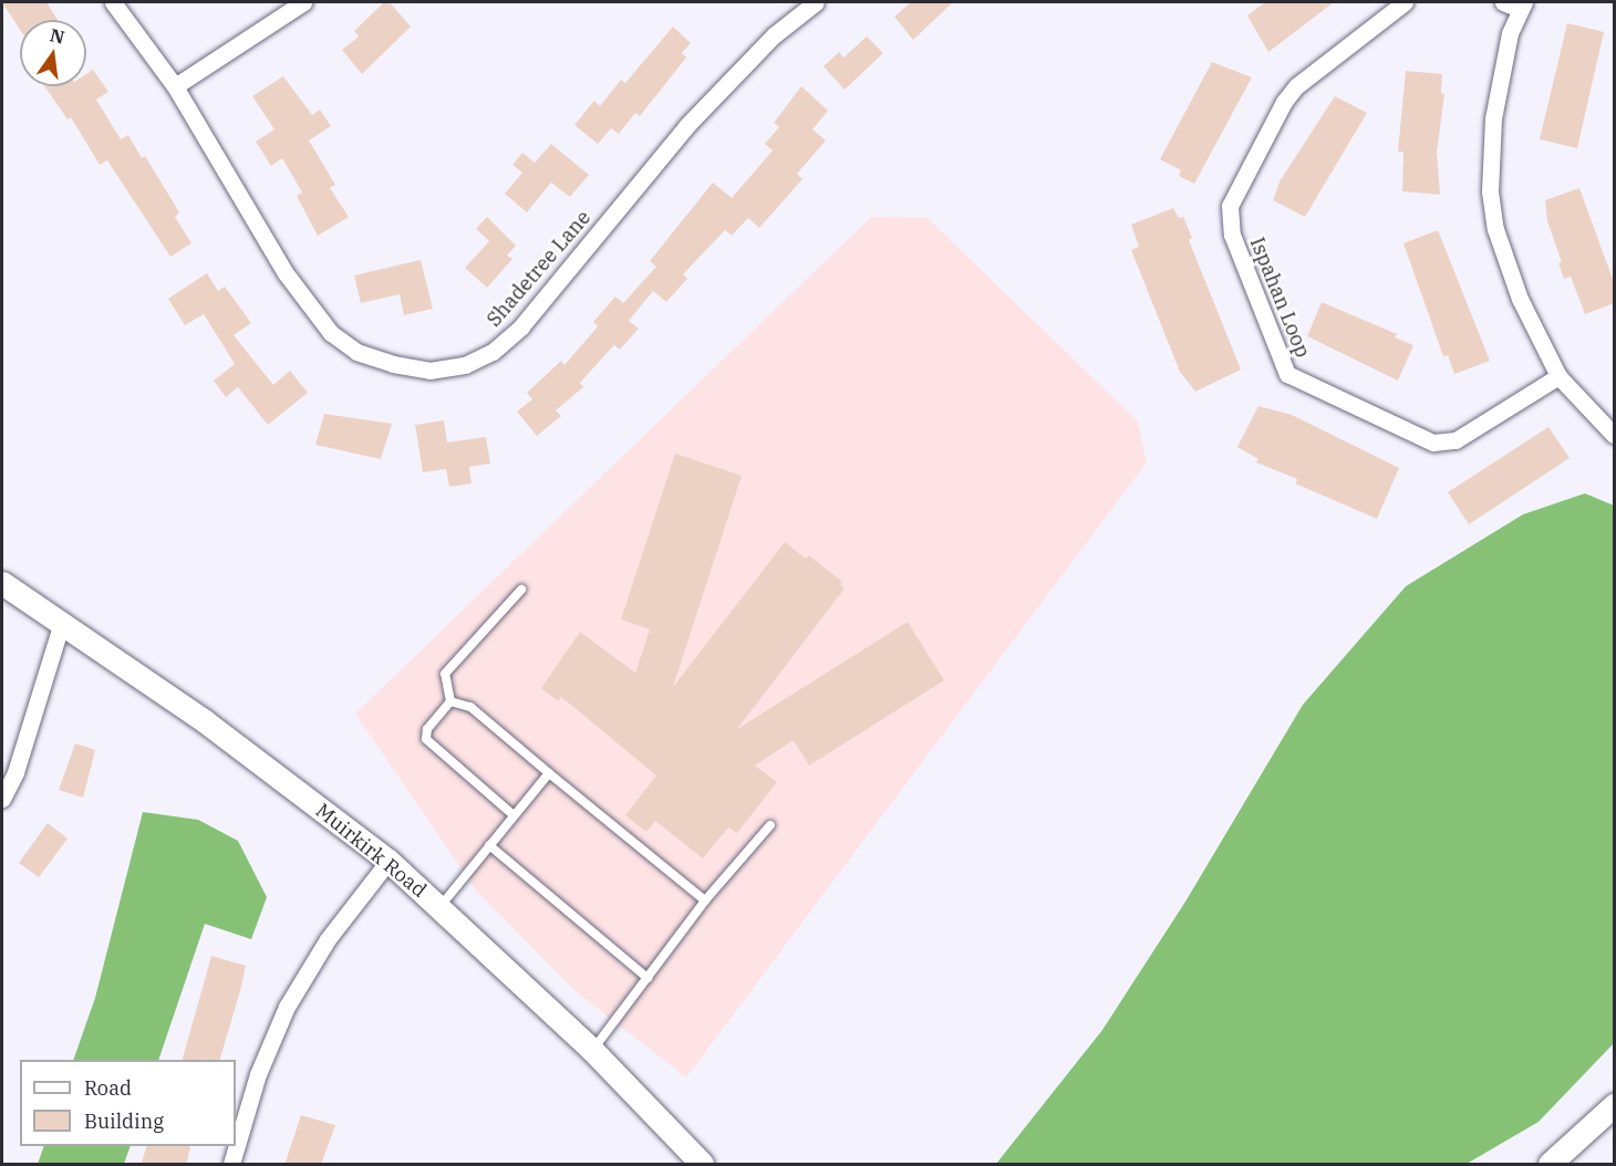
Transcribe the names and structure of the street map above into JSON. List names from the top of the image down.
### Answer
{
  "streets": {
    "main road": ["Muirkirk Road"],
    "street": ["Shadetree Lane", "Ispahan Loop"]
  },
  "legend": ["Road", "Building"],
  "north": "top"
}
